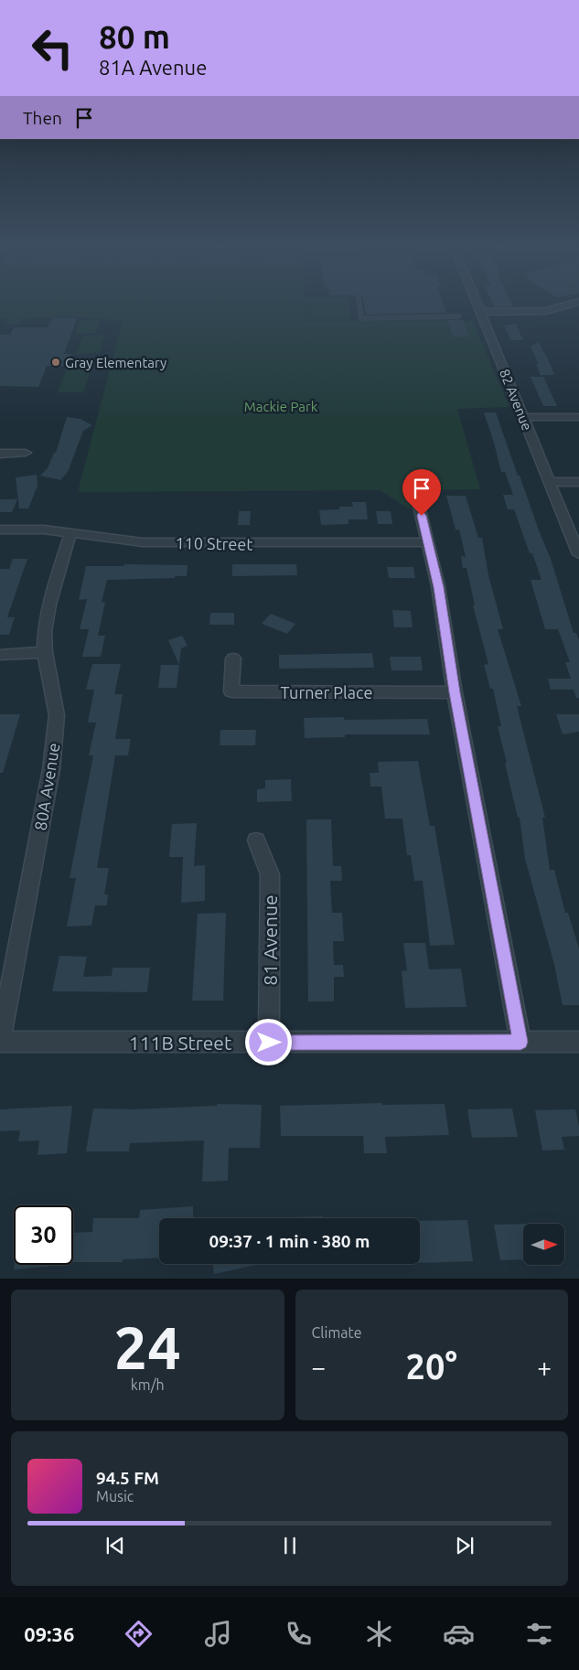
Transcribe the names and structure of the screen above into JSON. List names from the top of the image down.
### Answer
{
  "streets": {
    "street": [
      "82 Avenue",
      "110 Street",
      "Turner Place",
      "80A Avenue",
      "81 Avenue",
      "111B Street"
    ]
  },
  "crossings": [
    ["110 Street", "80A Avenue"],
    ["80A Avenue", "111B Street"],
    ["81 Avenue", "111B Street"]
  ],
  "parks": ["Mackie Park"],
  "places": ["Gray Elementary"],
  "north": "right",
  "page": {
    "turn": ["80 m", "81A Avenue"],
    "then": "Then",
    "limit": "30",
    "trip": "09:37 · 1 min · 380 m",
    "tile": [
      ["24", "km/h"],
      "Climate"
    ],
    "heat": ["−", "20°", "+"],
    "song": ["94.5 FM", "Music"],
    "tabs": "09:36"
  }
}
